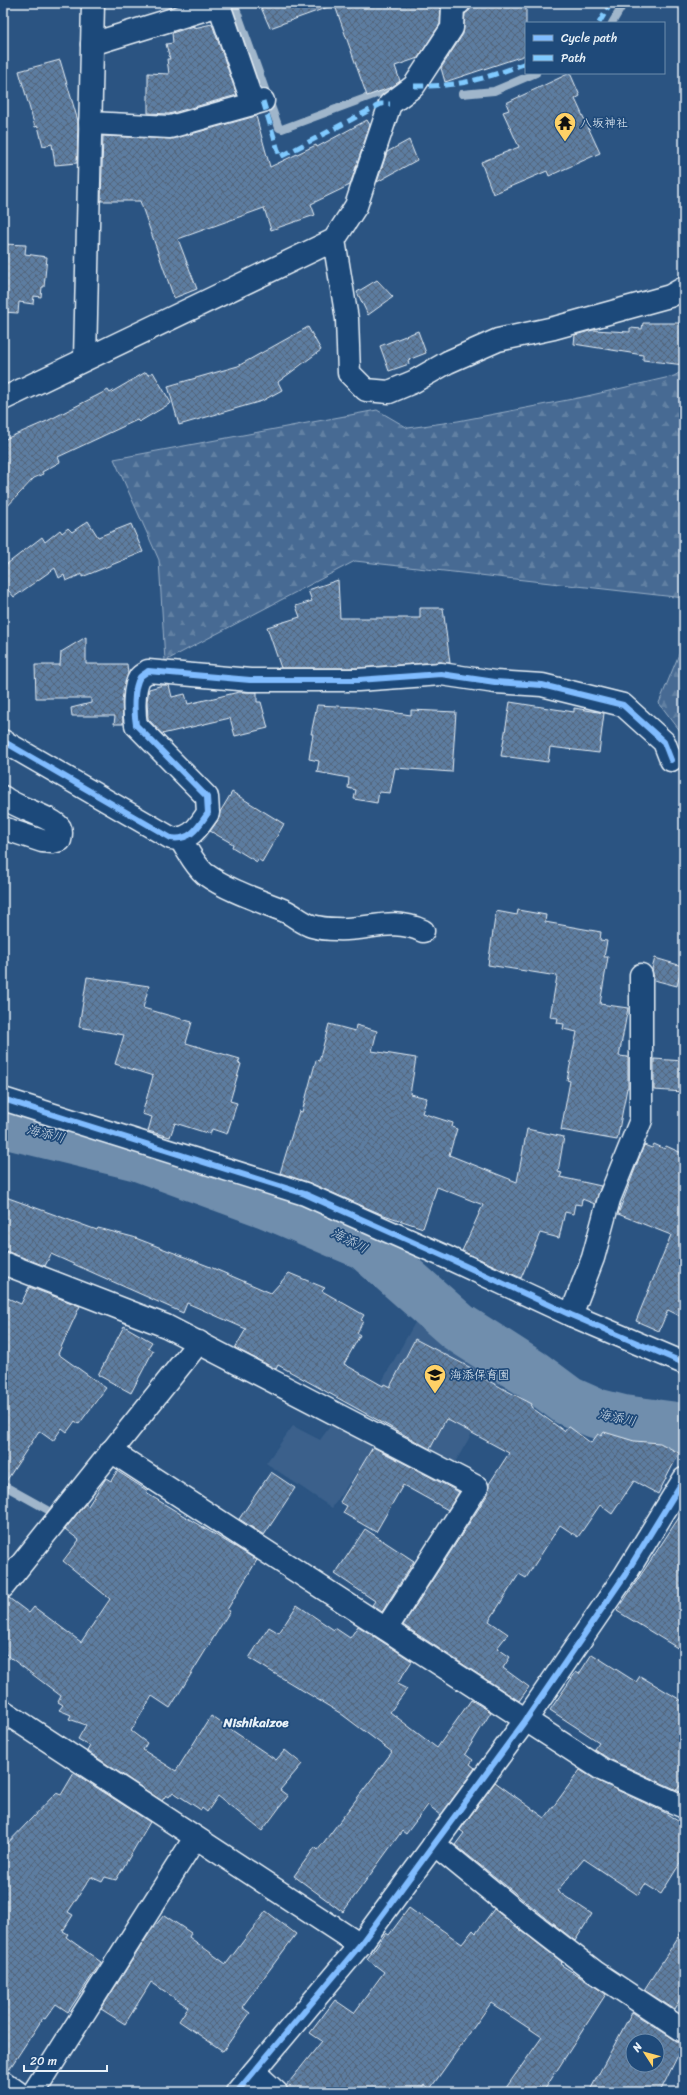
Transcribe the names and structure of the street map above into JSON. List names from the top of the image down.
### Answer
{
  "districts": ["Nishikaizoe"],
  "water": ["海添川"],
  "places": {
    "temple": ["八坂神社"],
    "school or university": ["海添保育園"]
  },
  "legend": ["Cycle path", "Path"],
  "scale_bar": "20 m",
  "north": "top left"
}
